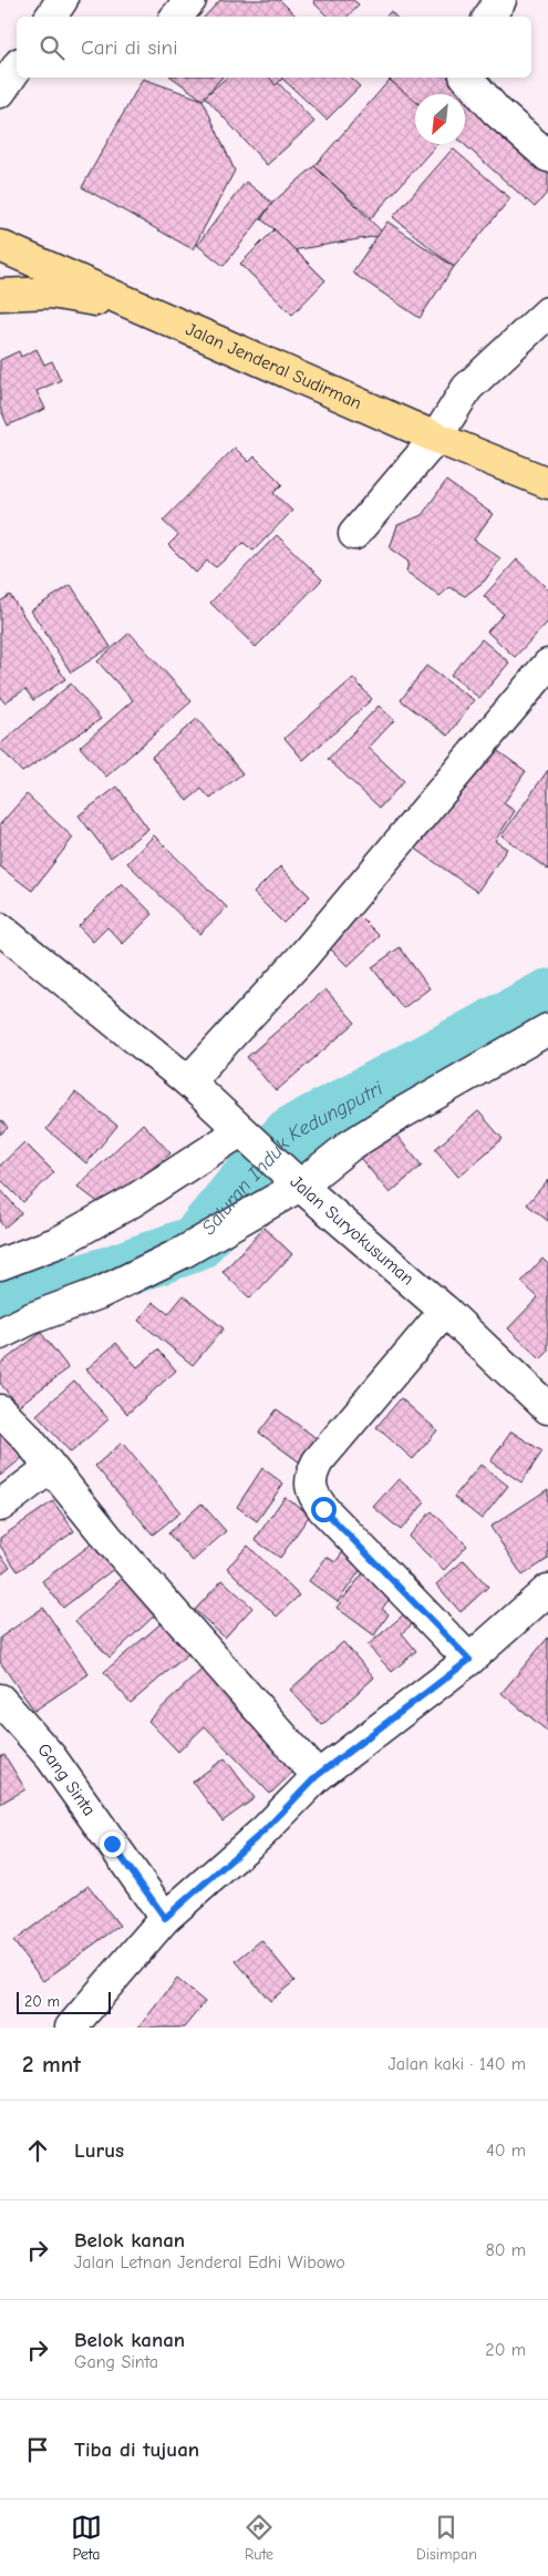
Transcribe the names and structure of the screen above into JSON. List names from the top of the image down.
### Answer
{
  "streets": {
    "main road": ["Jalan Jenderal Sudirman"],
    "street": ["Jalan Suryokusuman", "Gang Sinta"]
  },
  "water": ["Saluran Induk Kedungputri"],
  "scale_bar": "20 m",
  "north": "bottom left",
  "page": {
    "search": "Cari di sini",
    "scale": "20 m",
    "heading": ["2 mnt", "Jalan kaki · 140 m"],
    "list": [
      ["Lurus", "40 m"],
      ["Belok kanan", "Jalan Letnan Jenderal Edhi Wibowo", "80 m"],
      ["Belok kanan", "Gang Sinta", "20 m"],
      "Tiba di tujuan"
    ],
    "nav": ["Peta", "Rute", "Disimpan"]
  }
}
